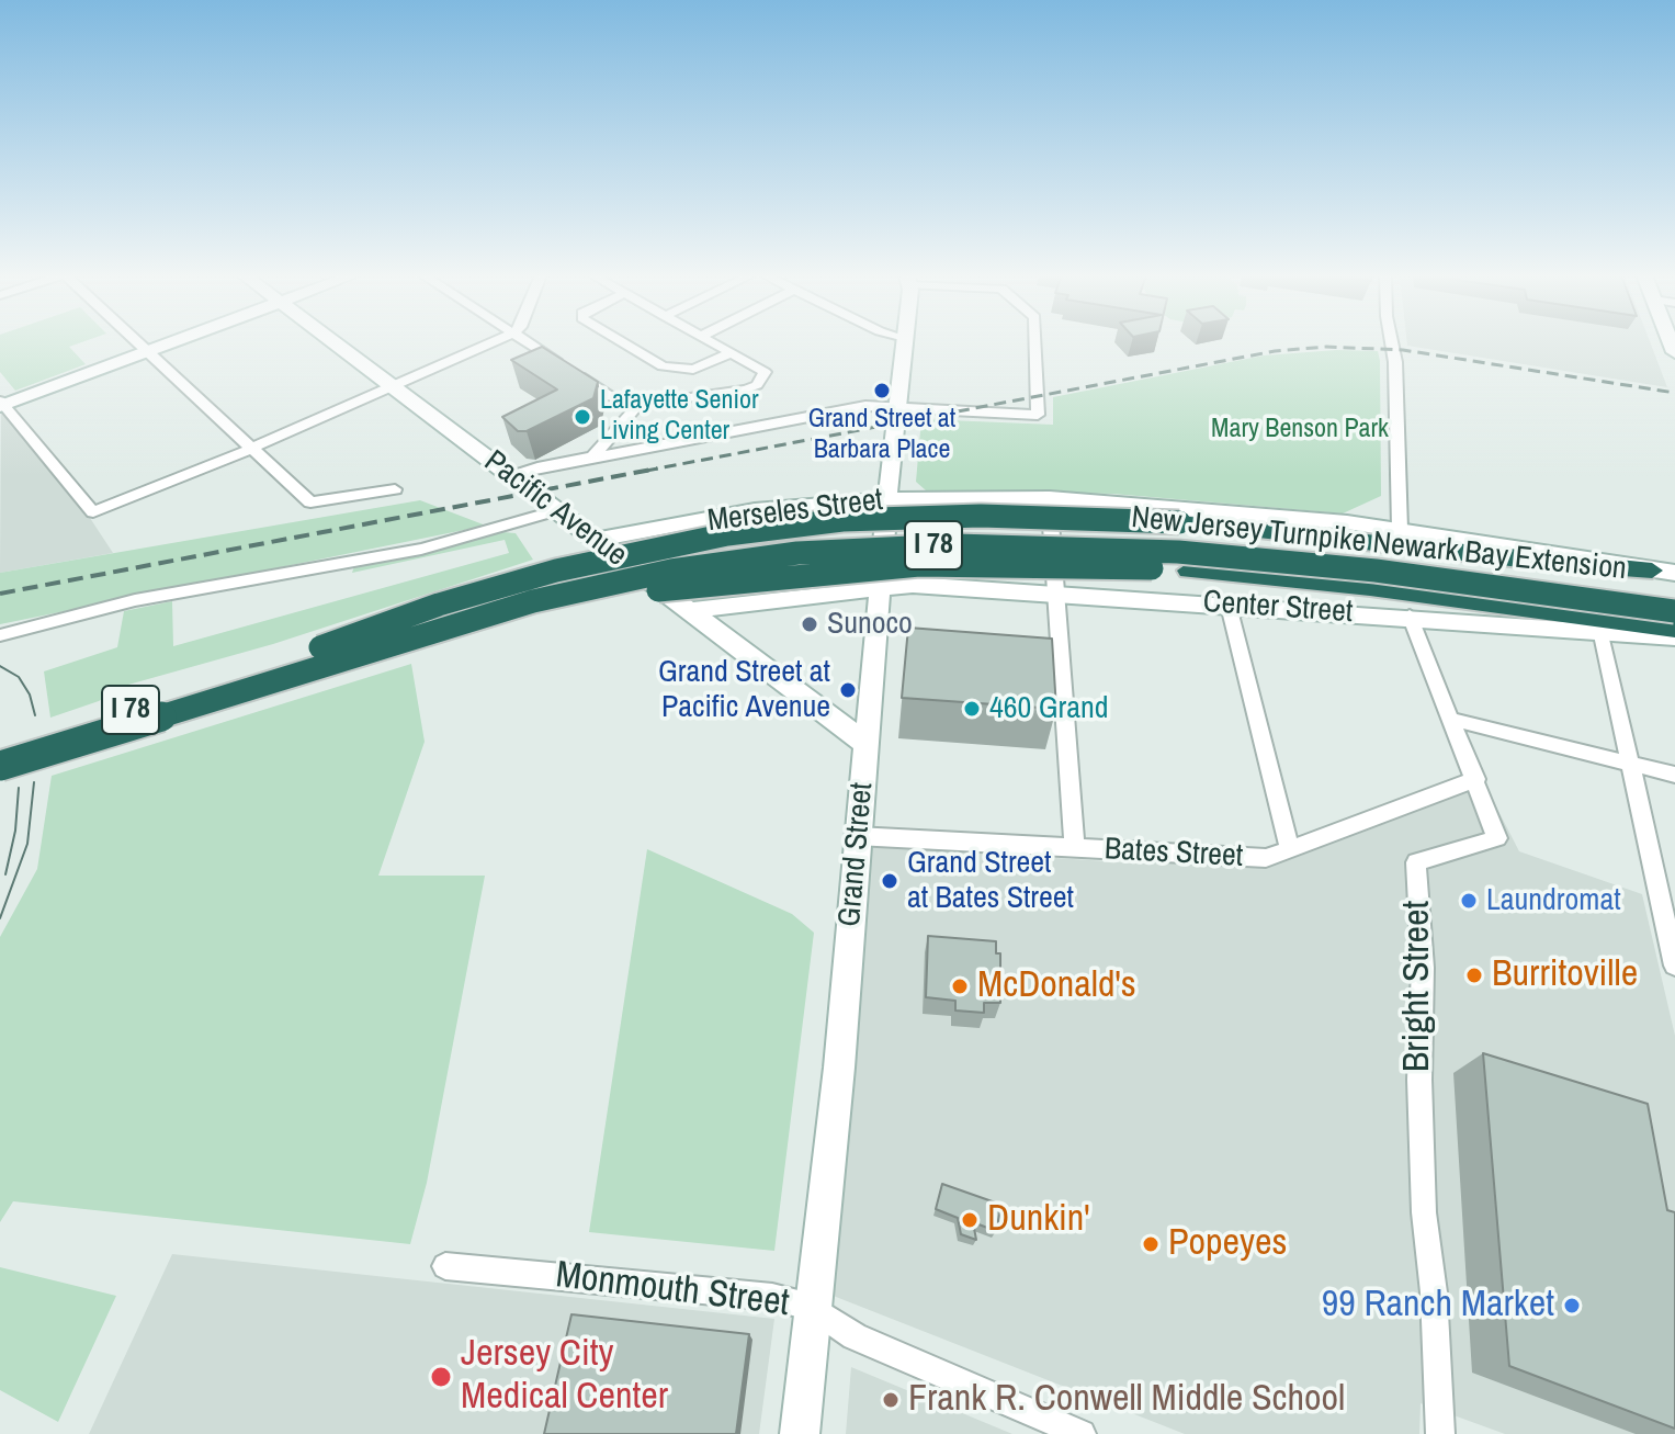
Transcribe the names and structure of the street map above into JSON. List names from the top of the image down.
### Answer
{
  "streets": {
    "highway": ["New Jersey Turnpike Newark Bay Extension", "I 78"],
    "main road": [
      "Pacific Avenue",
      "Merseles Street",
      "Center Street",
      "Grand Street"
    ],
    "street": ["Bates Street", "Bright Street", "Monmouth Street"]
  },
  "crossings": [
    ["Pacific Avenue", "Merseles Street"],
    ["Pacific Avenue", "Center Street"],
    ["Pacific Avenue", "Grand Street"],
    ["Merseles Street", "Grand Street"],
    ["Center Street", "Grand Street"],
    ["Center Street", "Bright Street"],
    ["Bates Street", "Grand Street"],
    ["Bates Street", "Bright Street"],
    ["Grand Street", "Monmouth Street"]
  ],
  "parks": ["Mary Benson Park"],
  "places": [
    "Grand Street at Barbara Place",
    "Lafayette Senior Living Center",
    "Sunoco",
    "Grand Street at Pacific Avenue",
    "460 Grand",
    "Grand Street at Bates Street",
    "Laundromat",
    "Burritoville",
    "McDonald's",
    "Dunkin'",
    "Popeyes",
    "99 Ranch Market",
    "Jersey City Medical Center",
    "Frank R. Conwell Middle School"
  ]
}
